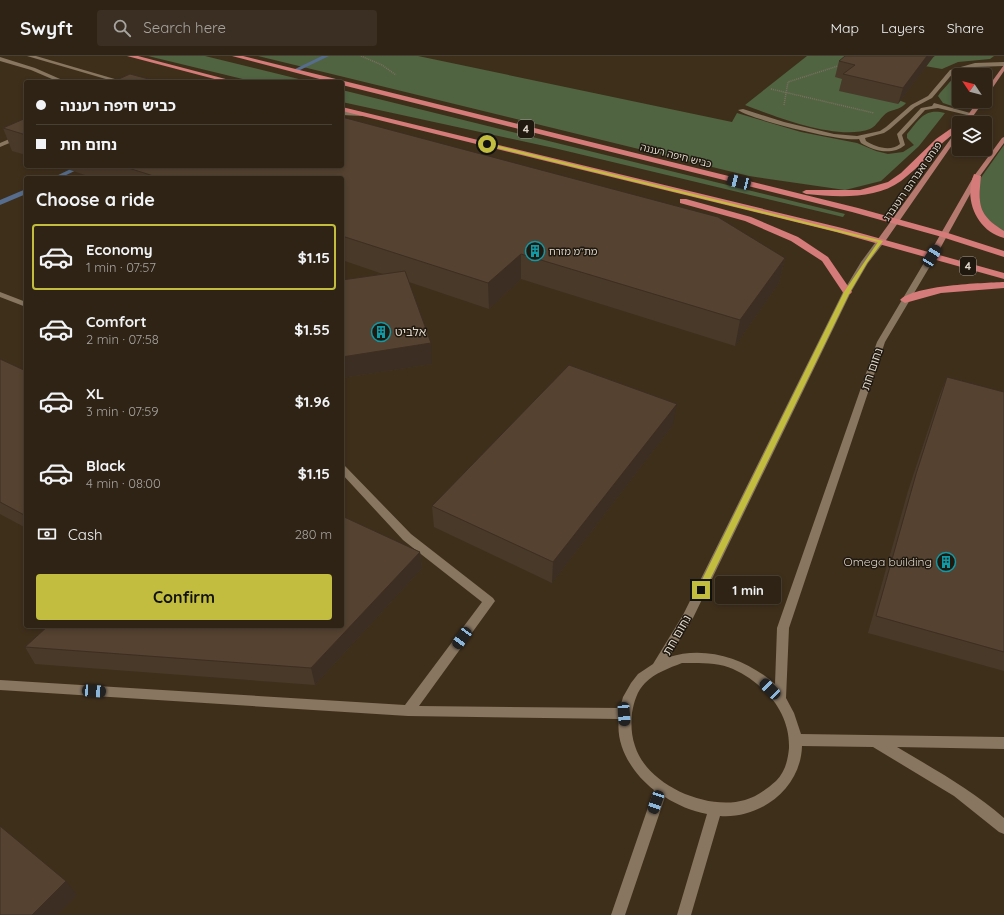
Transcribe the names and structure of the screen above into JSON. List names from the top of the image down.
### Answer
{
  "streets": {
    "highway": ["4", "כביש חיפה רעננה"],
    "main road": ["פנחס ואברהם רוטנברג"],
    "street": ["נחום חת"]
  },
  "crossings": [
    ["4", "פנחס ואברהם רוטנברג"],
    ["4", "נחום חת"],
    ["כביש חיפה רעננה", "פנחס ואברהם רוטנברג"],
    ["פנחס ואברהם רוטנברג", "נחום חת"]
  ],
  "places": {
    "building": ["מת\"מ מזרח", "אלביט", "Omega building"]
  },
  "north": "top left",
  "page": {
    "header": "Swyft",
    "search": "Search here",
    "nav": ["Map", "Layers", "Share"],
    "banner": ["כביש חיפה רעננה", "נחום חת"],
    "heading": "Choose a ride",
    "list": [
      {
        "name": "Economy",
        "note": "1 min · 07:57",
        "value": "$1.15"
      },
      {
        "name": "Comfort",
        "note": "2 min · 07:58",
        "value": "$1.55"
      },
      {
        "name": "XL",
        "note": "3 min · 07:59",
        "value": "$1.96"
      },
      {
        "name": "Black",
        "note": "4 min · 08:00",
        "value": "$1.15"
      }
    ],
    "pay": ["Cash", "280 m"],
    "buttons": "Confirm",
    "bubble": "1 min"
  }
}
